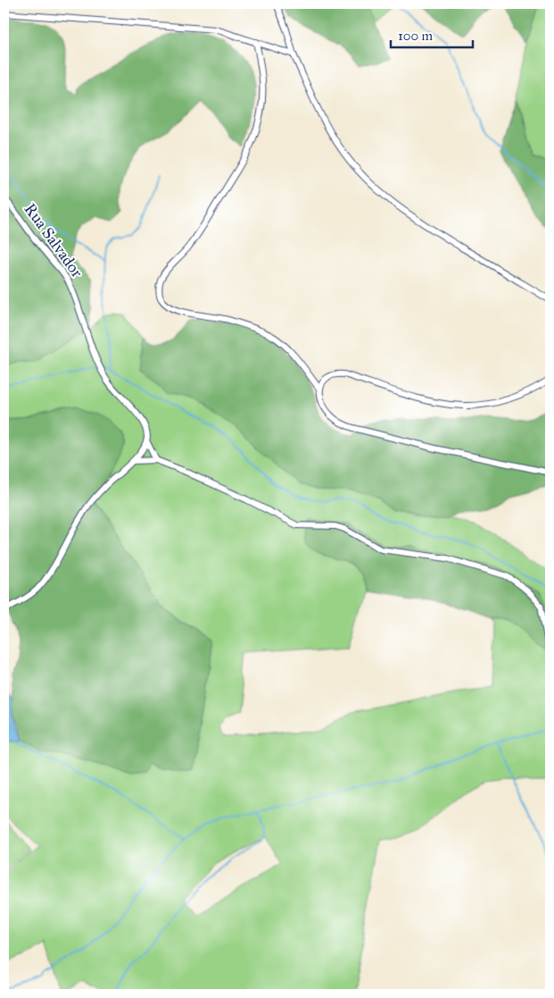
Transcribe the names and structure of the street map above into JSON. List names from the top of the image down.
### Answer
{
  "streets": {
    "street": ["Rua Salvador"]
  },
  "scale_bar": "100 m"
}
